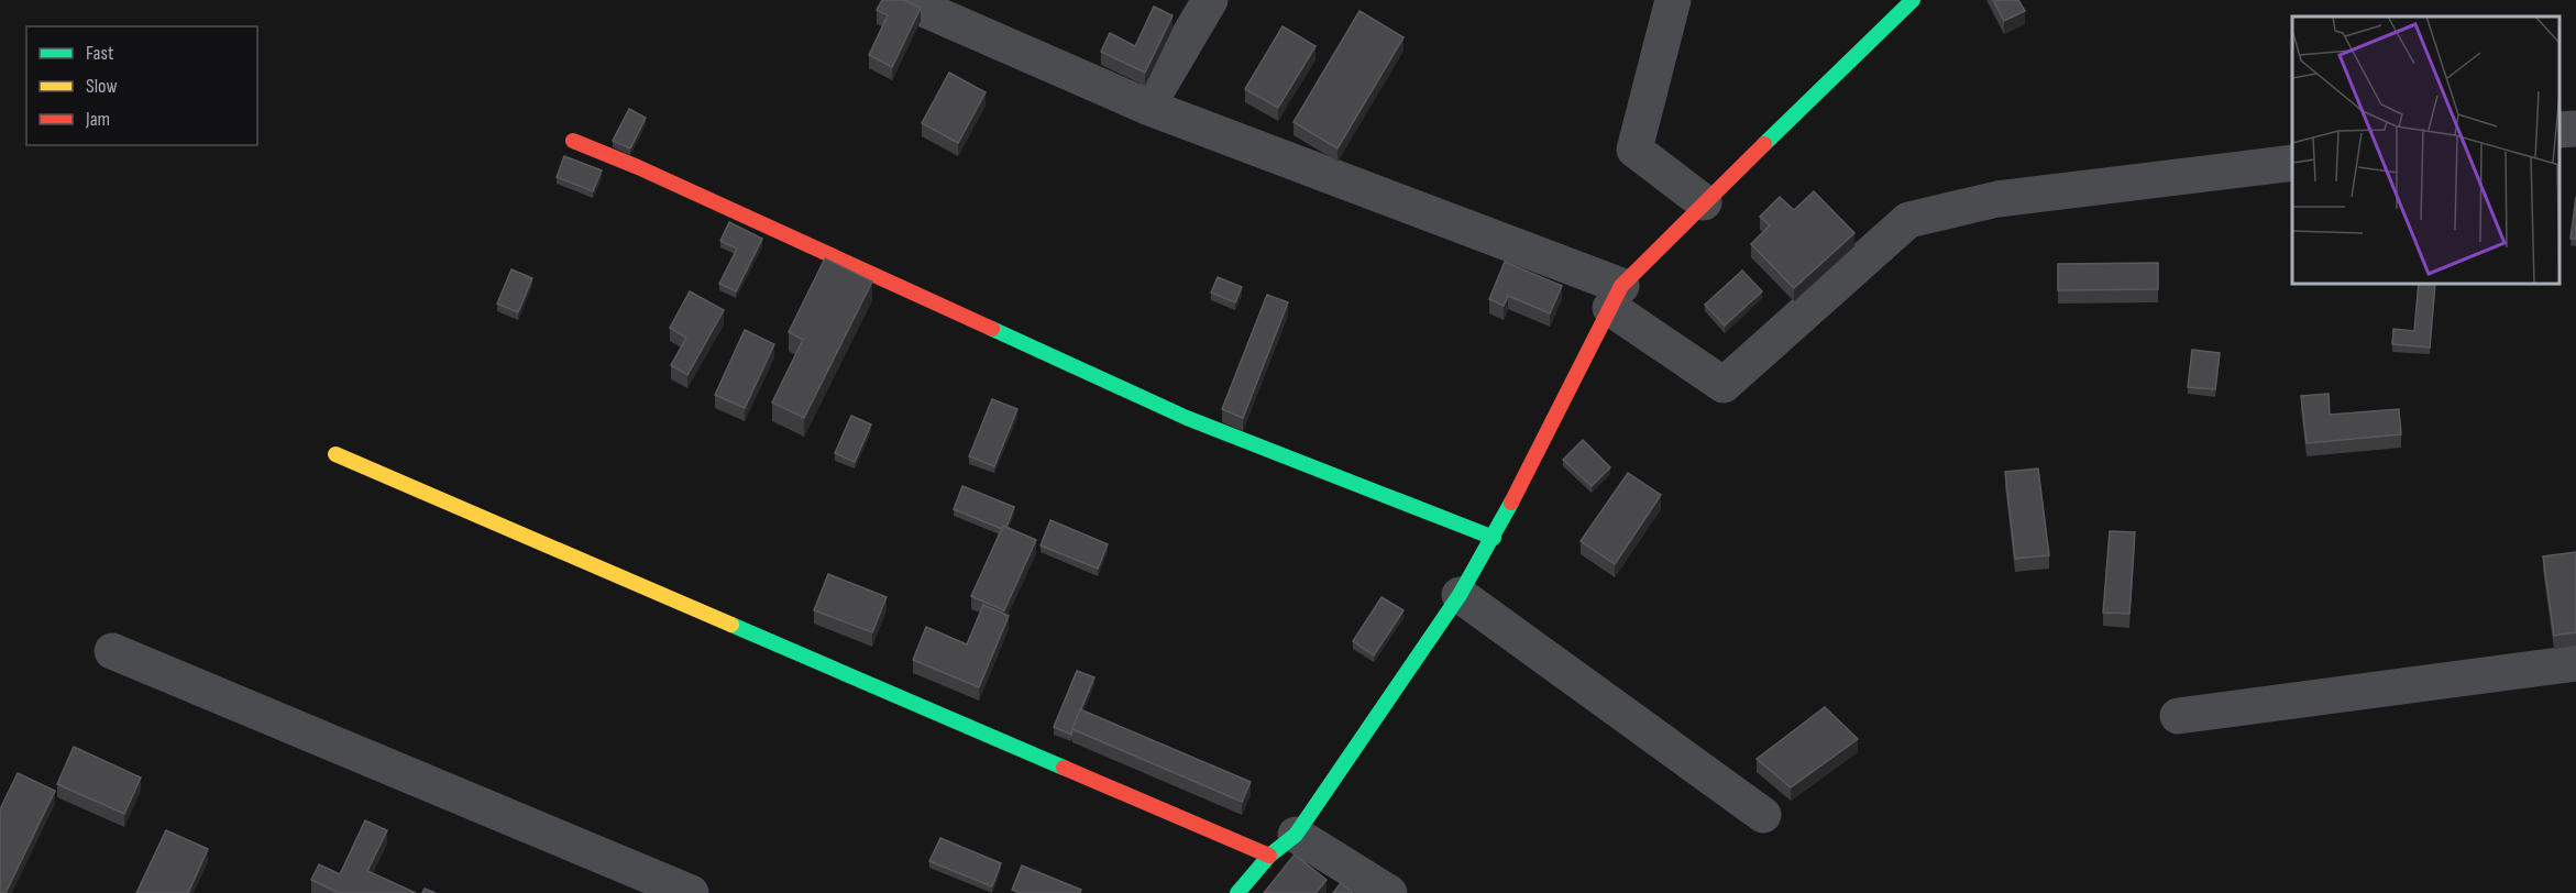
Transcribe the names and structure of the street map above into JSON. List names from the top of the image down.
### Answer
{
  "legend": ["Fast", "Slow", "Jam"]
}
